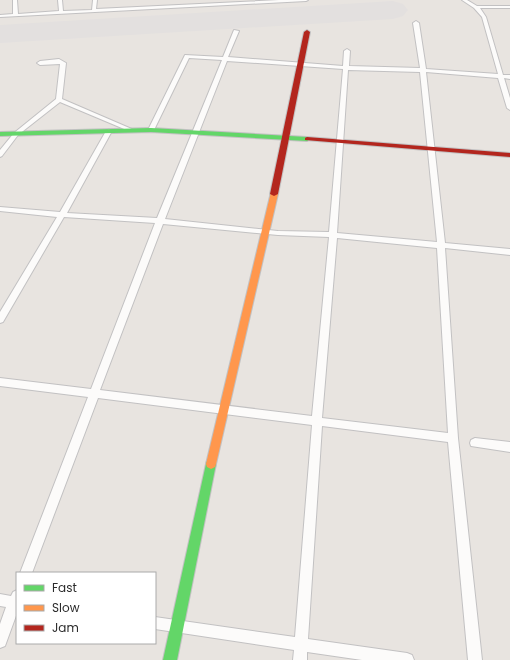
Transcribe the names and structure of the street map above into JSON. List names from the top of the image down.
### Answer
{
  "legend": ["Fast", "Slow", "Jam"]
}
